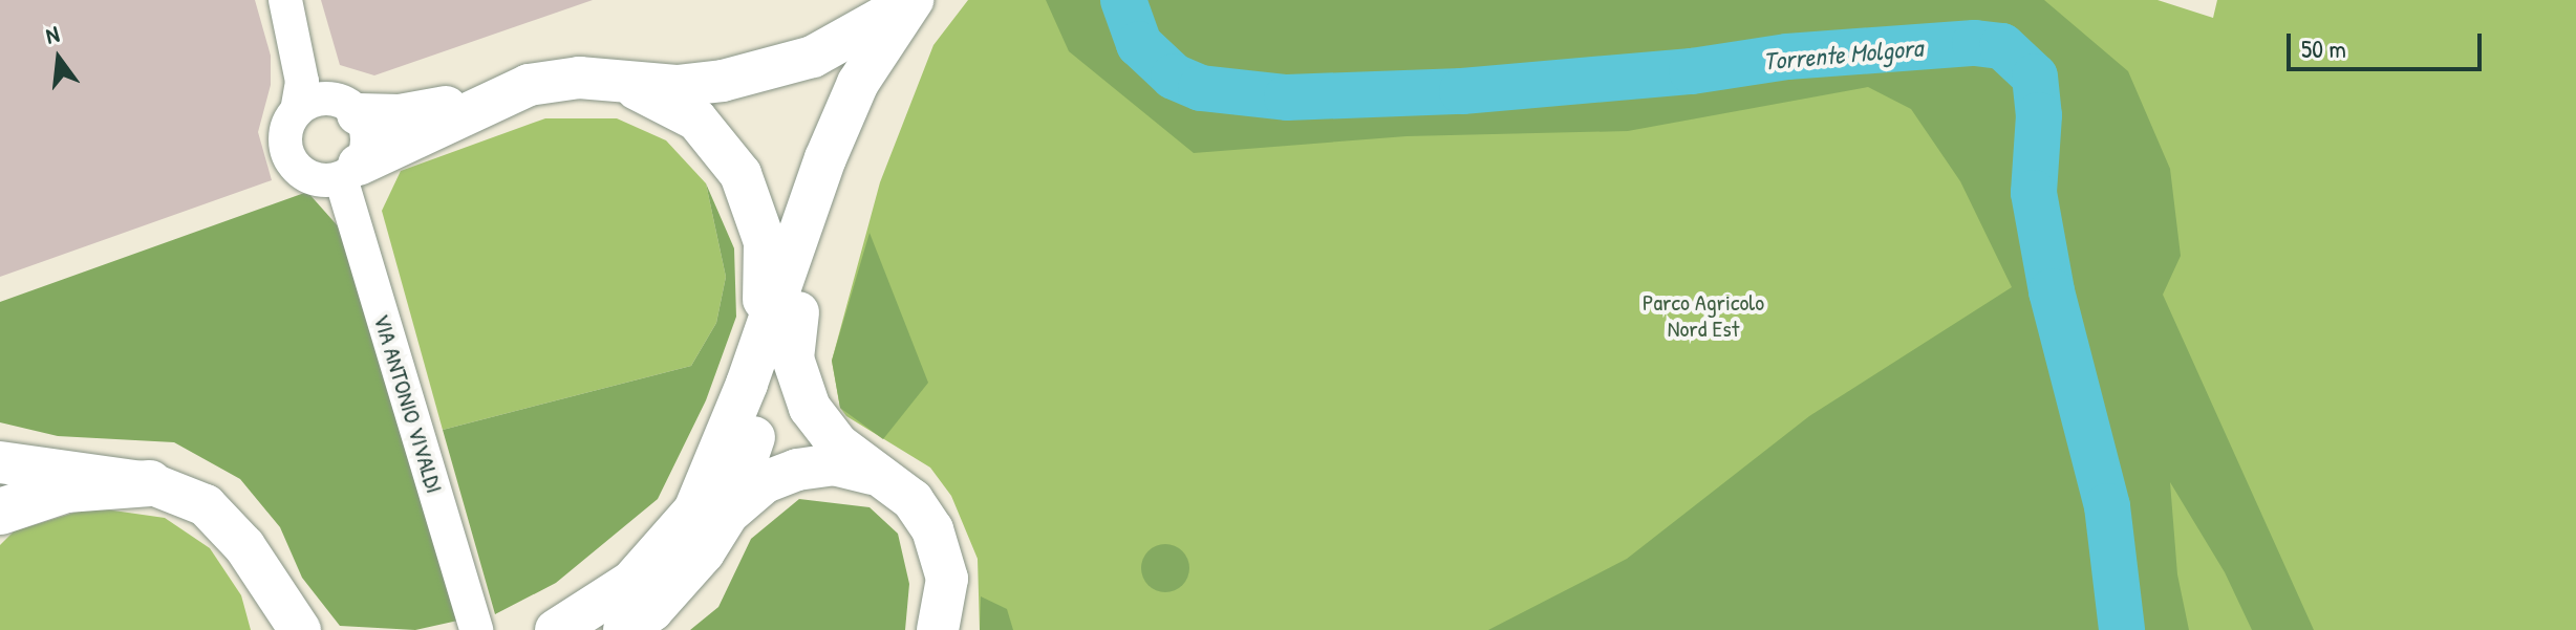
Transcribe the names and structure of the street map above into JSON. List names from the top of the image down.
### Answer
{
  "streets": {
    "street": ["VIA ANTONIO VIVALDI"]
  },
  "water": ["Torrente Molgora"],
  "parks": ["Parco Agricolo Nord Est"],
  "scale_bar": "50 m",
  "north": "top"
}
